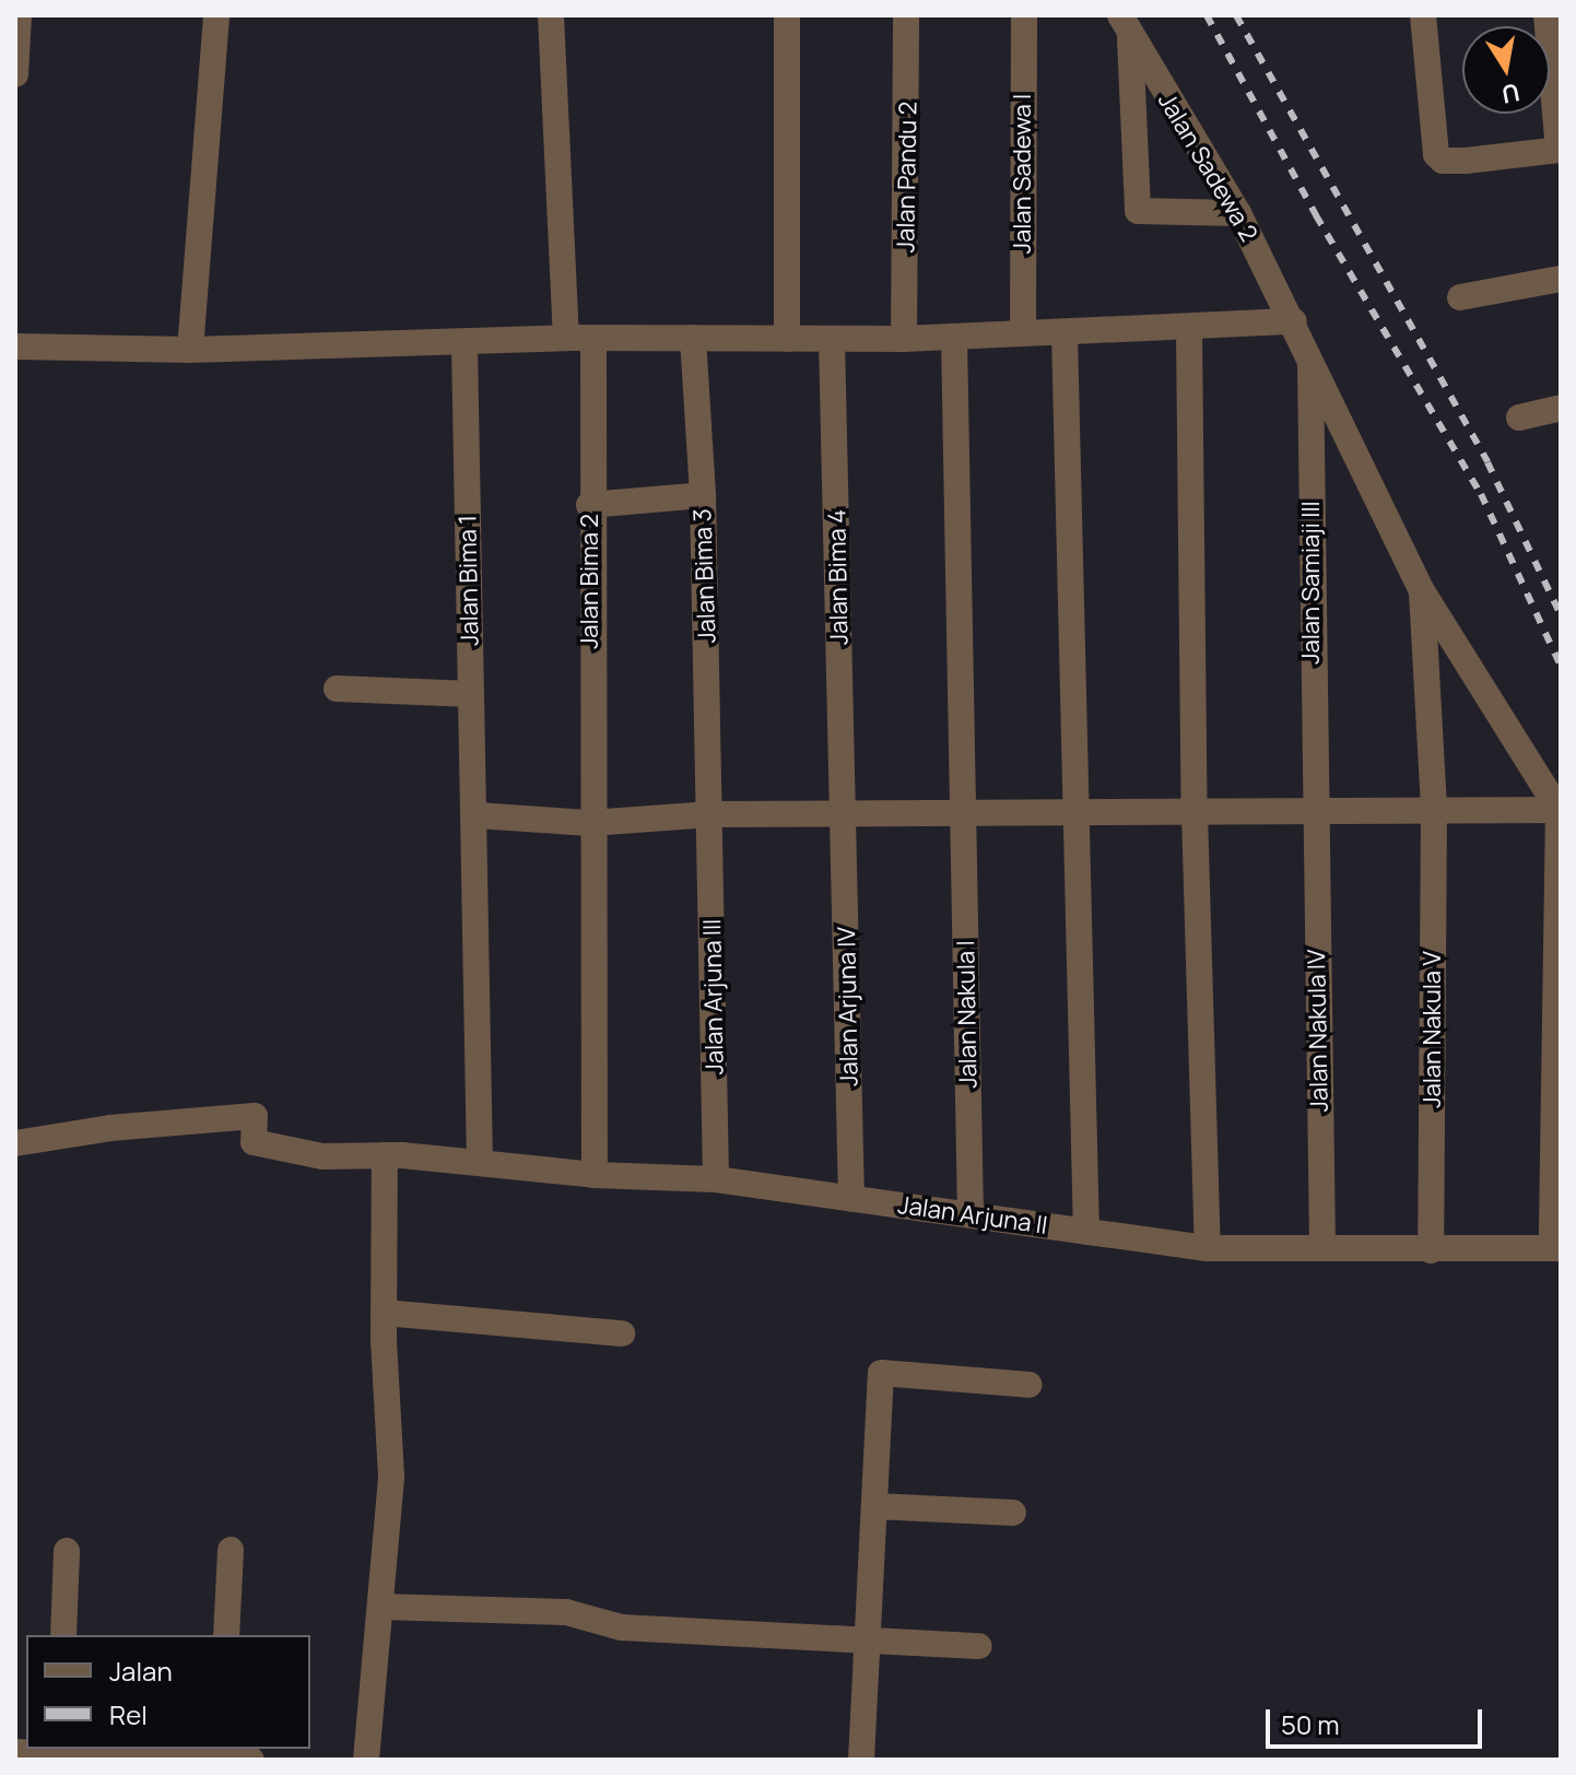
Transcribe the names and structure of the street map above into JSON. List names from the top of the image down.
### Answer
{
  "streets": {
    "street": [
      "Jalan Sadewa 2",
      "Jalan Sadewa I",
      "Jalan Pandu 2",
      "Jalan Bima 3",
      "Jalan Bima 4",
      "Jalan Bima 1",
      "Jalan Bima 2",
      "Jalan Samiaji III",
      "Jalan Arjuna III",
      "Jalan Arjuna IV",
      "Jalan Nakula I",
      "Jalan Nakula V",
      "Jalan Nakula IV",
      "Jalan Arjuna II"
    ]
  },
  "crossings": [
    ["Jalan Sadewa 2", "Jalan Samiaji III"],
    ["Jalan Sadewa 2", "Jalan Nakula V"],
    ["Jalan Bima 3", "Jalan Arjuna III"],
    ["Jalan Bima 4", "Jalan Arjuna IV"],
    ["Jalan Bima 1", "Jalan Arjuna II"],
    ["Jalan Bima 2", "Jalan Arjuna II"],
    ["Jalan Samiaji III", "Jalan Nakula IV"],
    ["Jalan Arjuna III", "Jalan Arjuna II"],
    ["Jalan Arjuna IV", "Jalan Arjuna II"],
    ["Jalan Nakula I", "Jalan Arjuna II"],
    ["Jalan Nakula V", "Jalan Arjuna II"],
    ["Jalan Nakula IV", "Jalan Arjuna II"]
  ],
  "legend": ["Jalan", "Rel"],
  "scale_bar": "50 m",
  "north": "bottom"
}
